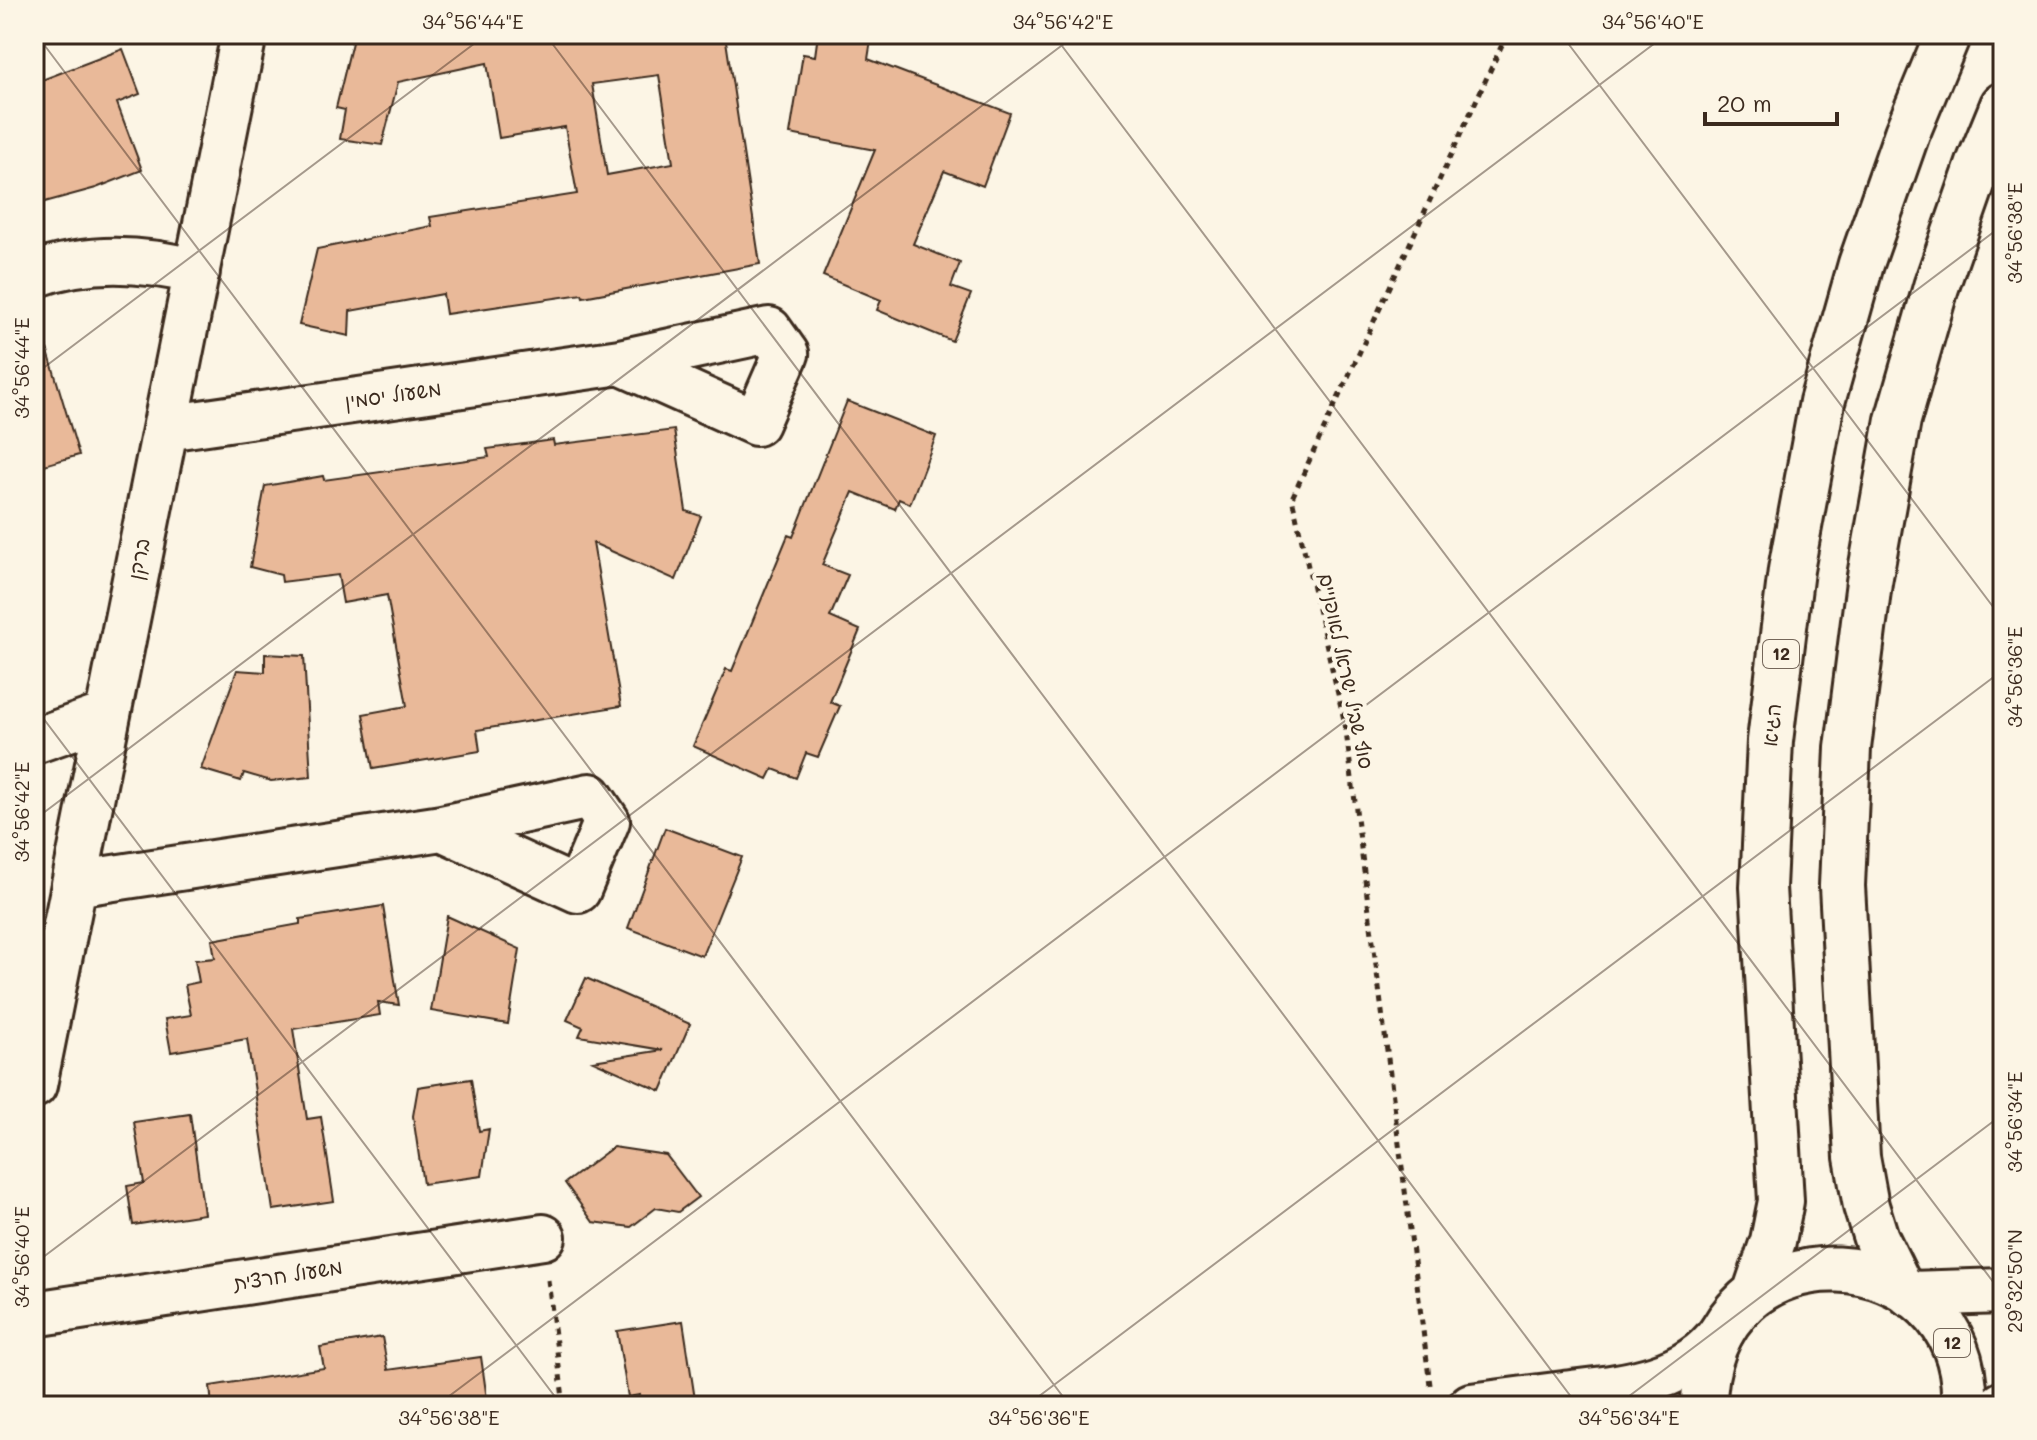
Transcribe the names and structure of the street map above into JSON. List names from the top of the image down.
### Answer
{
  "streets": {
    "main road": [
      "משעול יסמין",
      "ברקן",
      "12",
      "הגיא",
      "משעול חרצית"
    ],
    "path": ["סוף שביל ישראל לאופניים"]
  },
  "crossings": [
    ["משעול יסמין", "ברקן"],
    ["12", "הגיא"]
  ],
  "scale_bar": "20 m",
  "coordinates": [
    "34°56'44\"E",
    "34°56'42\"E",
    "34°56'40\"E",
    "34°56'38\"E",
    "34°56'36\"E",
    "34°56'34\"E",
    "29°32'50\"N"
  ]
}
